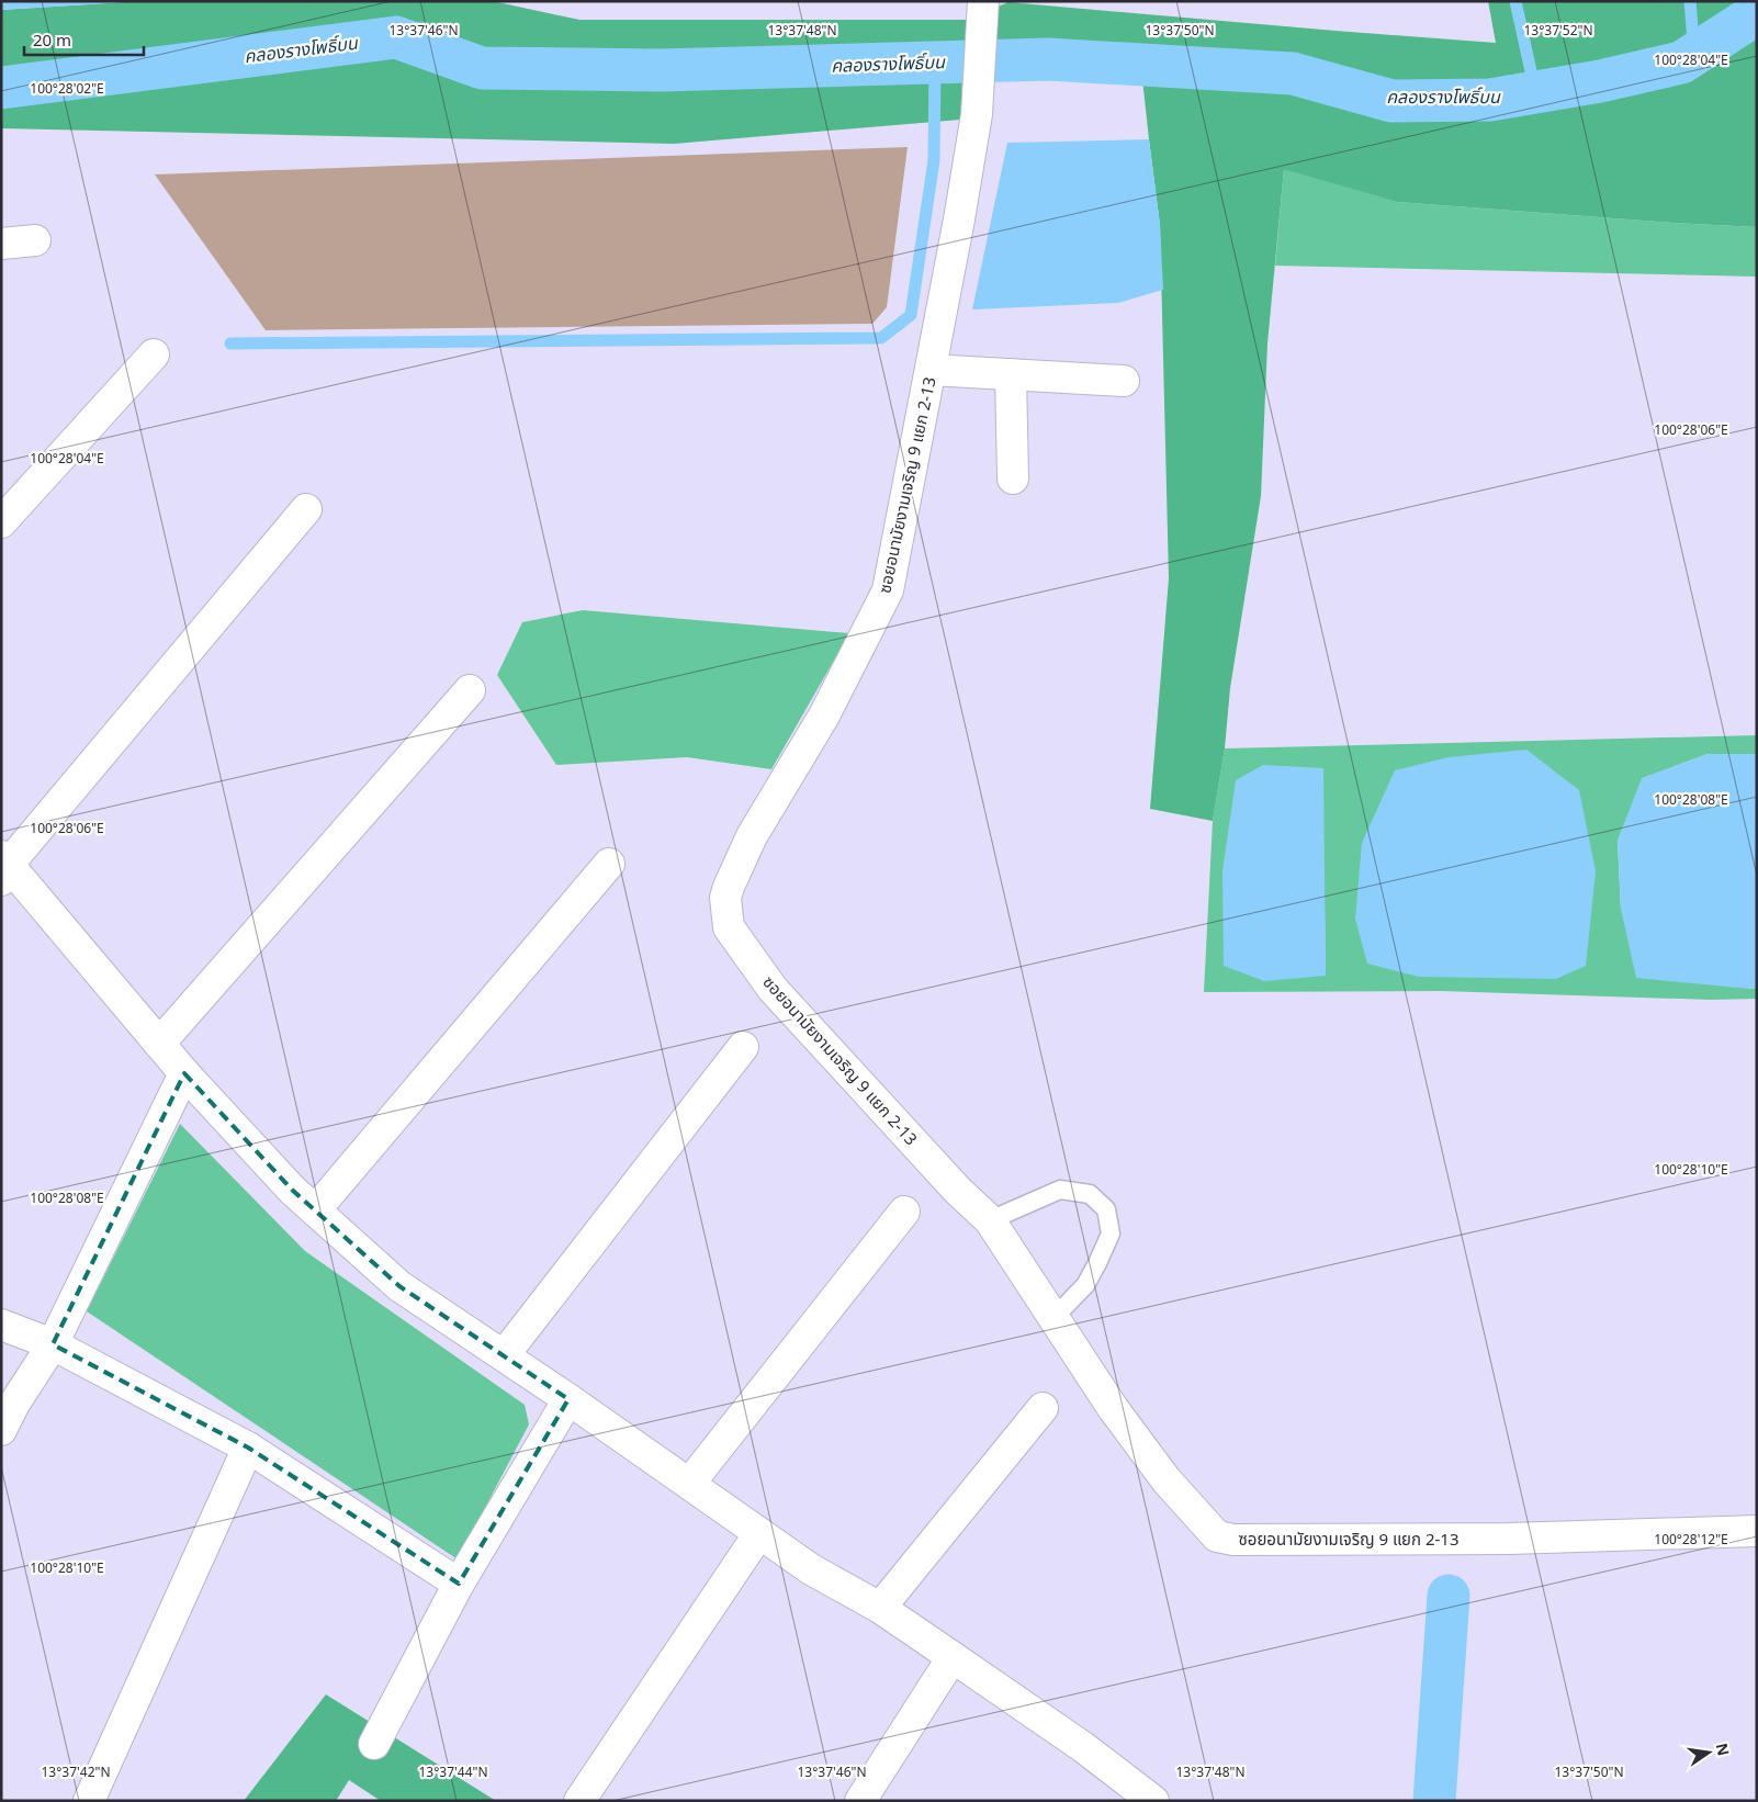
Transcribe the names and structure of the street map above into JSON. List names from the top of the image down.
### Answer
{
  "streets": {
    "street": ["ซอยอนามัยงามเจริญ 9 แยก 2-13"]
  },
  "water": ["คลองรางโพธิ์บน"],
  "scale_bar": "20 m",
  "north": "right",
  "coordinates": [
    "13°37'46\"N",
    "13°37'48\"N",
    "13°37'50\"N",
    "13°37'52\"N",
    "100°28'04\"E",
    "100°28'02\"E",
    "100°28'06\"E",
    "100°28'08\"E",
    "100°28'10\"E",
    "100°28'12\"E",
    "13°37'42\"N",
    "13°37'44\"N"
  ]
}
